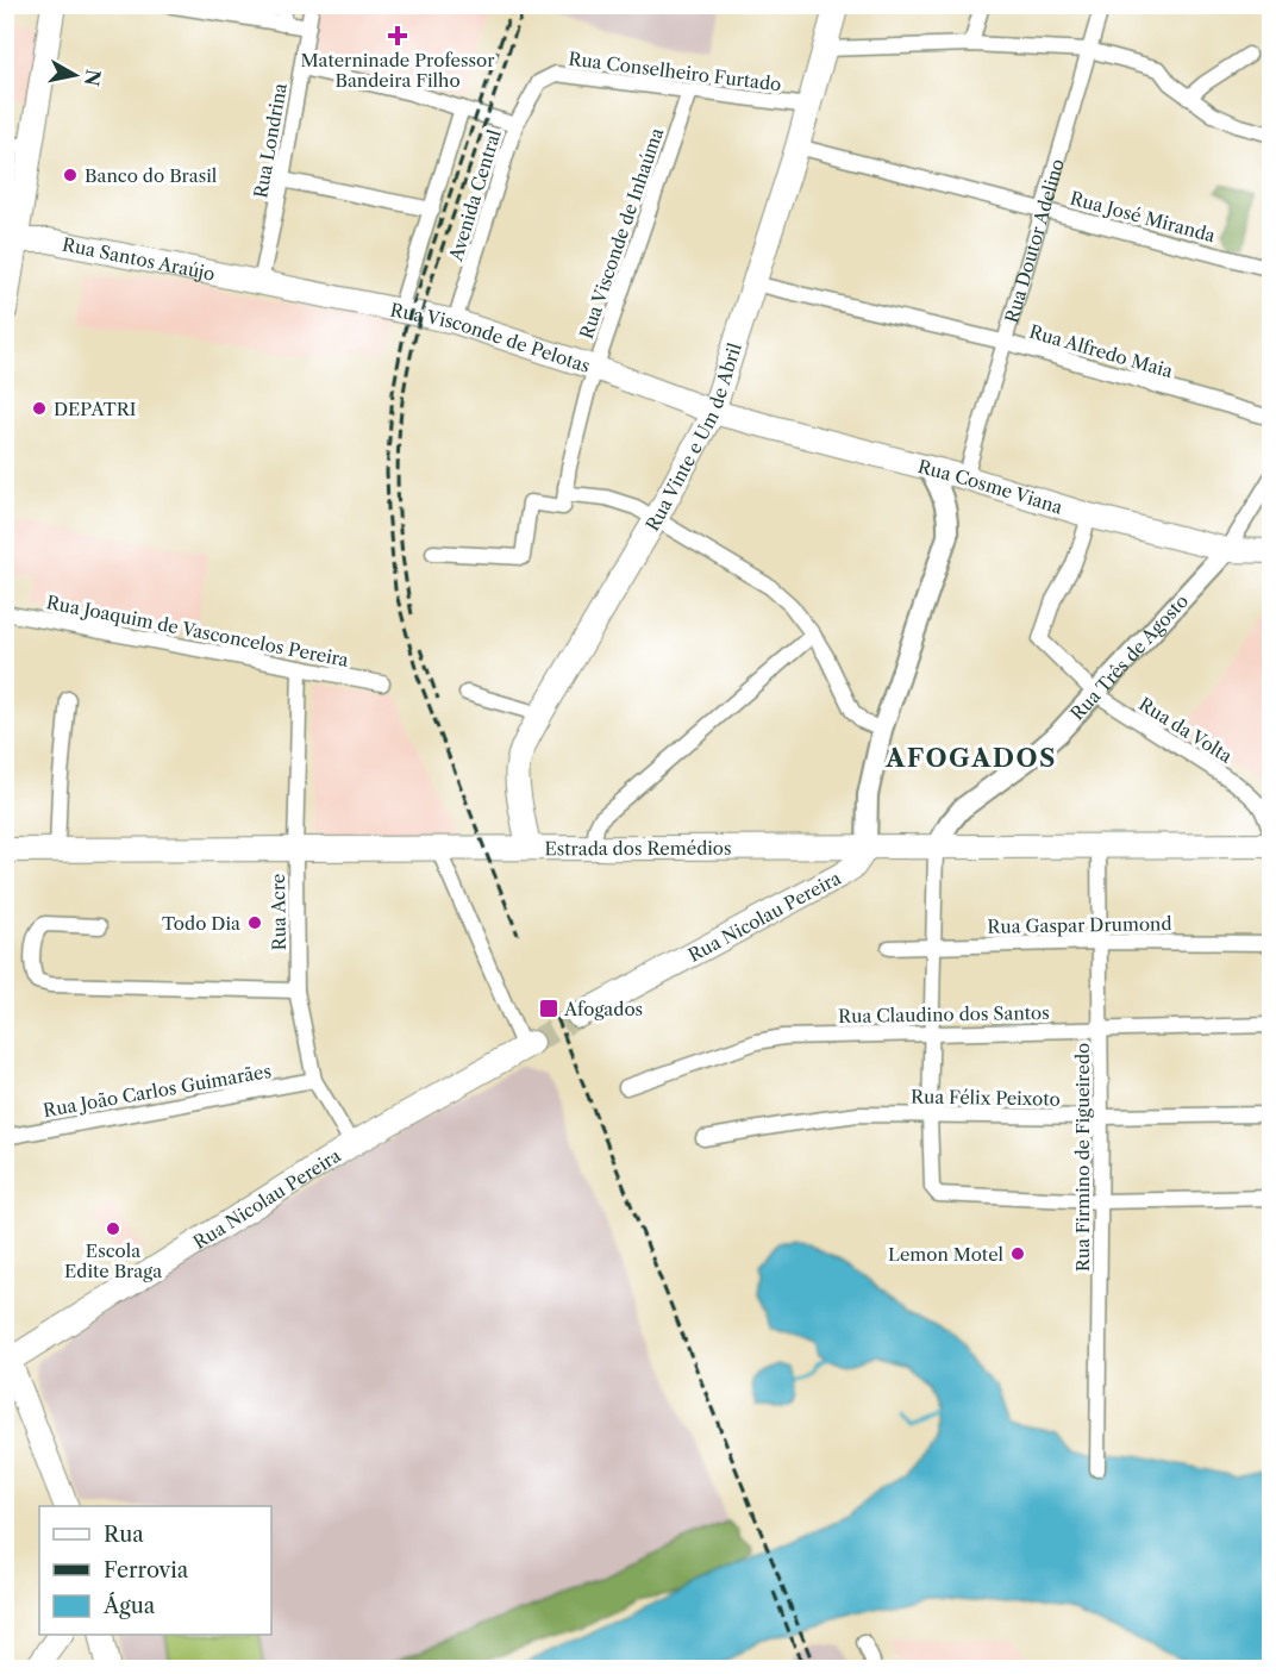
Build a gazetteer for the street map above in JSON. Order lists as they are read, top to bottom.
{
  "streets": {
    "main road": [
      "Rua Santos Araújo",
      "Rua Visconde de Pelotas",
      "Rua Vinte e Um de Abril",
      "Rua Cosme Viana",
      "Rua Três de Agosto",
      "Estrada dos Remédios",
      "Rua Nicolau Pereira"
    ],
    "street": [
      "Rua Conselheiro Furtado",
      "Rua Londrina",
      "Avenida Central",
      "Rua José Miranda",
      "Rua Visconde de Inhaúma",
      "Rua Doutor Adelino",
      "Rua Alfredo Maia",
      "Rua Joaquim de Vasconcelos Pereira",
      "Rua da Volta",
      "Rua Acre",
      "Rua Gaspar Drumond",
      "Rua Claudino dos Santos",
      "Rua João Carlos Guimarães",
      "Rua Félix Peixoto",
      "Rua Firmino de Figueiredo"
    ]
  },
  "crossings": [
    ["Rua Conselheiro Furtado", "Avenida Central"],
    ["Rua Conselheiro Furtado", "Rua Visconde de Inhaúma"],
    ["Rua Conselheiro Furtado", "Rua Vinte e Um de Abril"],
    ["Rua Londrina", "Rua Santos Araújo"],
    ["Rua Londrina", "Rua Visconde de Pelotas"],
    ["Avenida Central", "Rua Visconde de Pelotas"],
    ["Rua José Miranda", "Rua Doutor Adelino"],
    ["Rua José Miranda", "Rua Vinte e Um de Abril"],
    ["Rua Visconde de Inhaúma", "Rua Visconde de Pelotas"],
    ["Rua Doutor Adelino", "Rua Alfredo Maia"],
    ["Rua Doutor Adelino", "Rua Cosme Viana"],
    ["Rua Santos Araújo", "Rua Visconde de Pelotas"],
    ["Rua Visconde de Pelotas", "Rua Vinte e Um de Abril"],
    ["Rua Visconde de Pelotas", "Rua Cosme Viana"],
    ["Rua Alfredo Maia", "Rua Vinte e Um de Abril"],
    ["Rua Vinte e Um de Abril", "Rua Cosme Viana"],
    ["Rua Vinte e Um de Abril", "Estrada dos Remédios"],
    ["Rua Cosme Viana", "Rua Três de Agosto"],
    ["Rua Cosme Viana", "Rua da Volta"],
    ["Rua Joaquim de Vasconcelos Pereira", "Rua Acre"],
    ["Rua Três de Agosto", "Rua da Volta"],
    ["Rua Três de Agosto", "Estrada dos Remédios"],
    ["Estrada dos Remédios", "Rua Acre"],
    ["Estrada dos Remédios", "Rua Nicolau Pereira"],
    ["Estrada dos Remédios", "Rua Firmino de Figueiredo"],
    ["Rua Acre", "Rua Nicolau Pereira"],
    ["Rua Acre", "Rua João Carlos Guimarães"],
    ["Rua Gaspar Drumond", "Rua Firmino de Figueiredo"],
    ["Rua Claudino dos Santos", "Rua Firmino de Figueiredo"],
    ["Rua Félix Peixoto", "Rua Firmino de Figueiredo"]
  ],
  "districts": ["AFOGADOS"],
  "places": {
    "health": ["Materninade Professor Bandeira Filho"],
    "other": [
      "Banco do Brasil",
      "DEPATRI",
      "Todo Dia",
      "Escola Edite Braga",
      "Lemon Motel"
    ],
    "transit": ["Afogados"]
  },
  "legend": ["Rua", "Ferrovia", "Água"],
  "north": "right"
}
